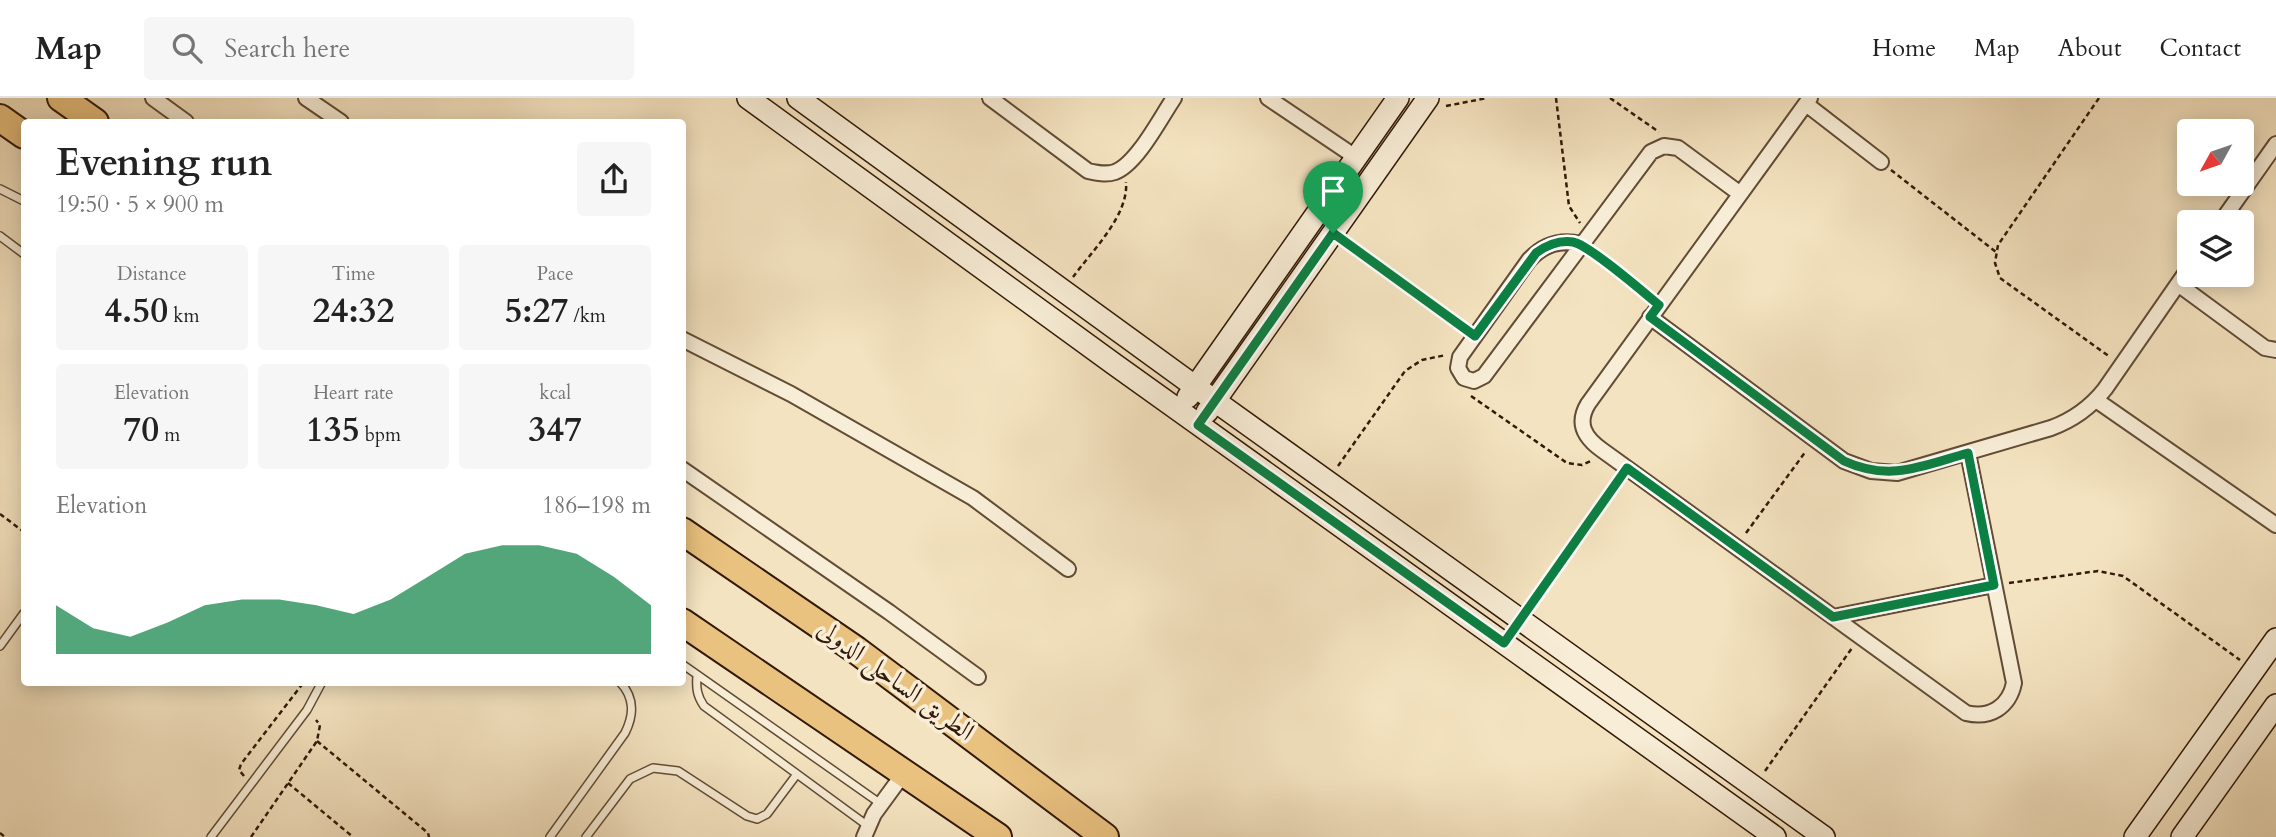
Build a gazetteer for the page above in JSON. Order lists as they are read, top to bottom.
{
  "streets": {
    "highway": ["الطريق الساحلى الدولى"]
  },
  "north": "bottom left",
  "page": {
    "header": "Map",
    "search": "Search here",
    "nav": [
      "Home",
      "Map",
      "About",
      "Contact"
    ],
    "heading": ["Evening run", "19:50 · 5 × 900 m"],
    "stats": [
      ["Distance", "4.50 km"],
      ["Time", "24:32"],
      ["Pace", "5:27 /km"],
      ["Elevation", "70 m"],
      ["Heart rate", "135 bpm"],
      ["kcal", "347"]
    ],
    "chart": ["Elevation", "186–198 m"]
  }
}
